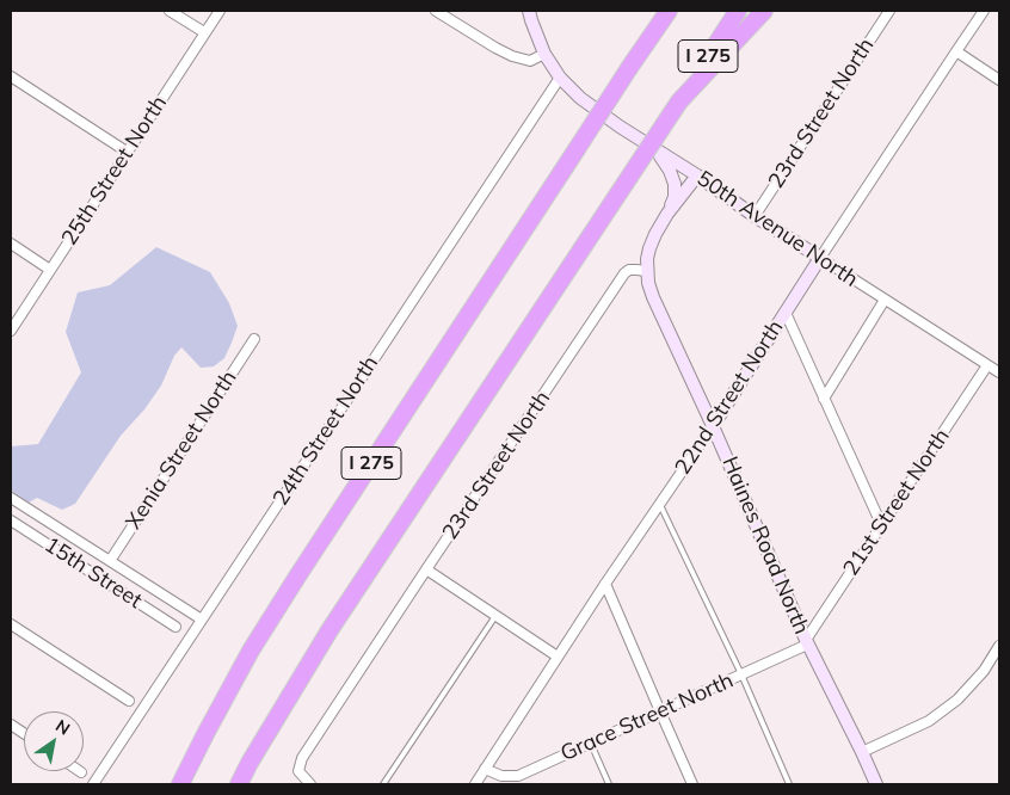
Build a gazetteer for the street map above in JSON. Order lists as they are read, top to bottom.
{
  "streets": {
    "highway": ["I 275"],
    "street": [
      "23rd Street North",
      "25th Street North",
      "50th Avenue North",
      "22nd Street North",
      "24th Street North",
      "Xenia Street North",
      "21st Street North",
      "Haines Road North",
      "15th Street",
      "Grace Street North"
    ]
  },
  "crossings": [
    ["23rd Street North", "50th Avenue North"],
    ["23rd Street North", "Haines Road North"],
    ["50th Avenue North", "22nd Street North"],
    ["50th Avenue North", "24th Street North"],
    ["50th Avenue North", "21st Street North"],
    ["22nd Street North", "Haines Road North"],
    ["22nd Street North", "Grace Street North"],
    ["21st Street North", "Haines Road North"],
    ["21st Street North", "Grace Street North"],
    ["Haines Road North", "Grace Street North"]
  ],
  "north": "top right"
}
